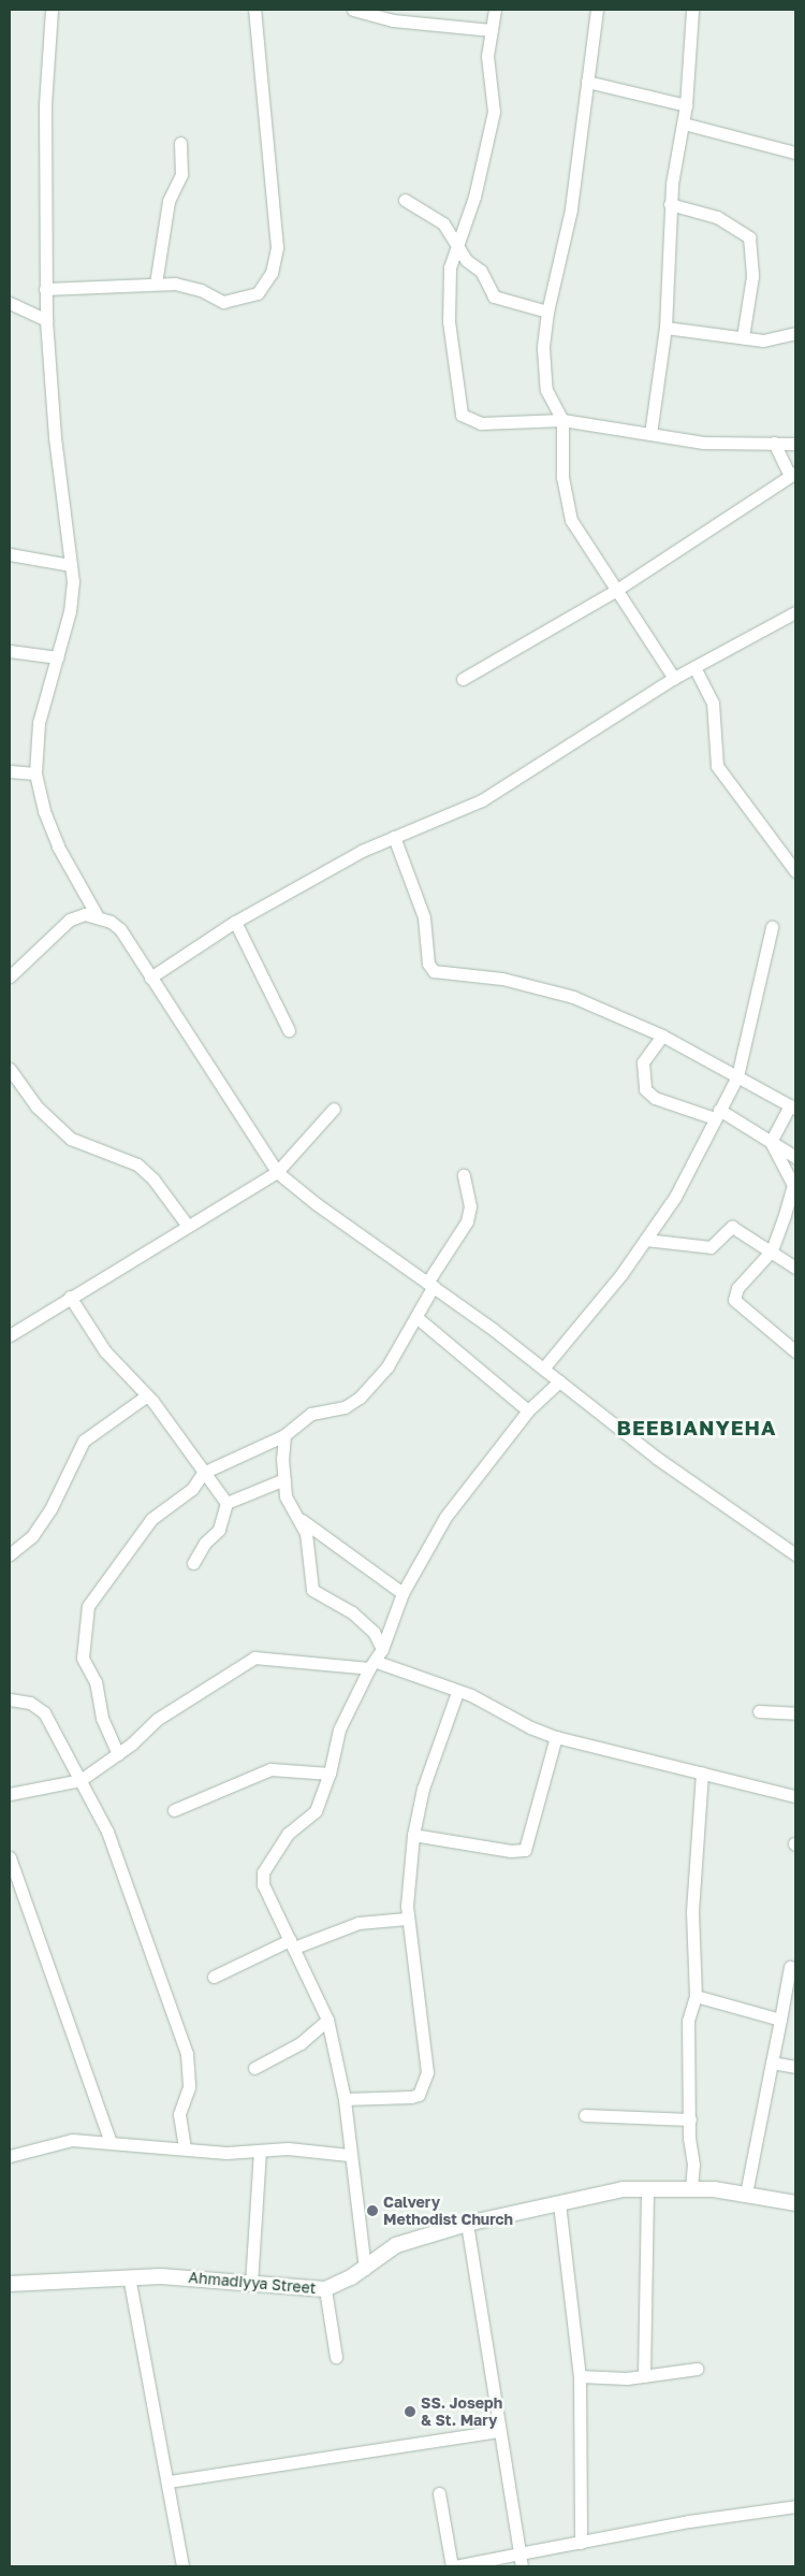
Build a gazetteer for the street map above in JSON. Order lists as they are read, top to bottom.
{
  "streets": {
    "street": ["Ahmadiyya Street"]
  },
  "districts": ["BEEBIANYEHA"],
  "places": ["Calvery Methodist Church", "SS. Joseph & St. Mary"]
}
